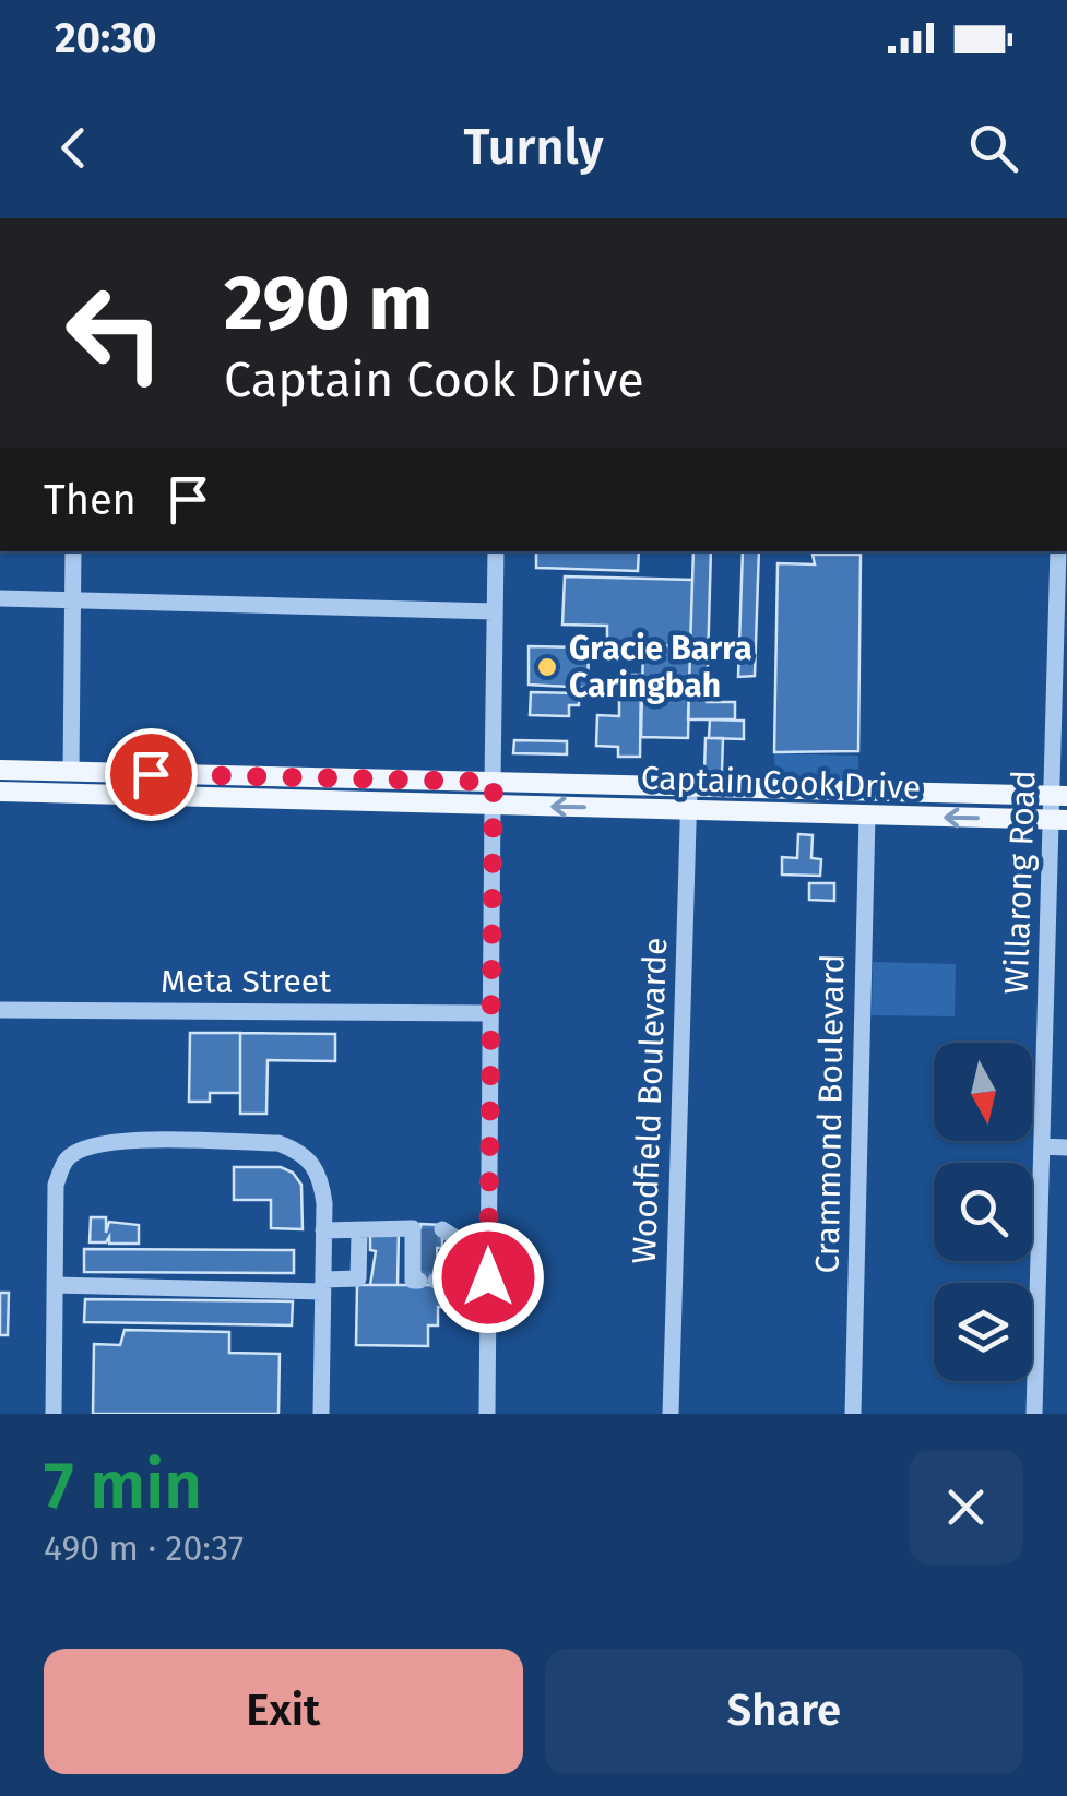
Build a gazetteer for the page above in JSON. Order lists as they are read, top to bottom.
{
  "streets": {
    "main road": ["Captain Cook Drive"],
    "street": [
      "Willarong Road",
      "Meta Street",
      "Woodfield Boulevarde",
      "Crammond Boulevard"
    ]
  },
  "crossings": [
    ["Captain Cook Drive", "Willarong Road"],
    ["Captain Cook Drive", "Woodfield Boulevarde"],
    ["Captain Cook Drive", "Crammond Boulevard"]
  ],
  "places": ["Gracie Barra Caringbah"],
  "north": "bottom",
  "page": {
    "status": "20:30",
    "header": "Turnly",
    "turn": ["290 m", "Captain Cook Drive"],
    "then": "Then",
    "heading": ["7 min", "490 m · 20:37"],
    "buttons": ["Exit", "Share"]
  }
}
